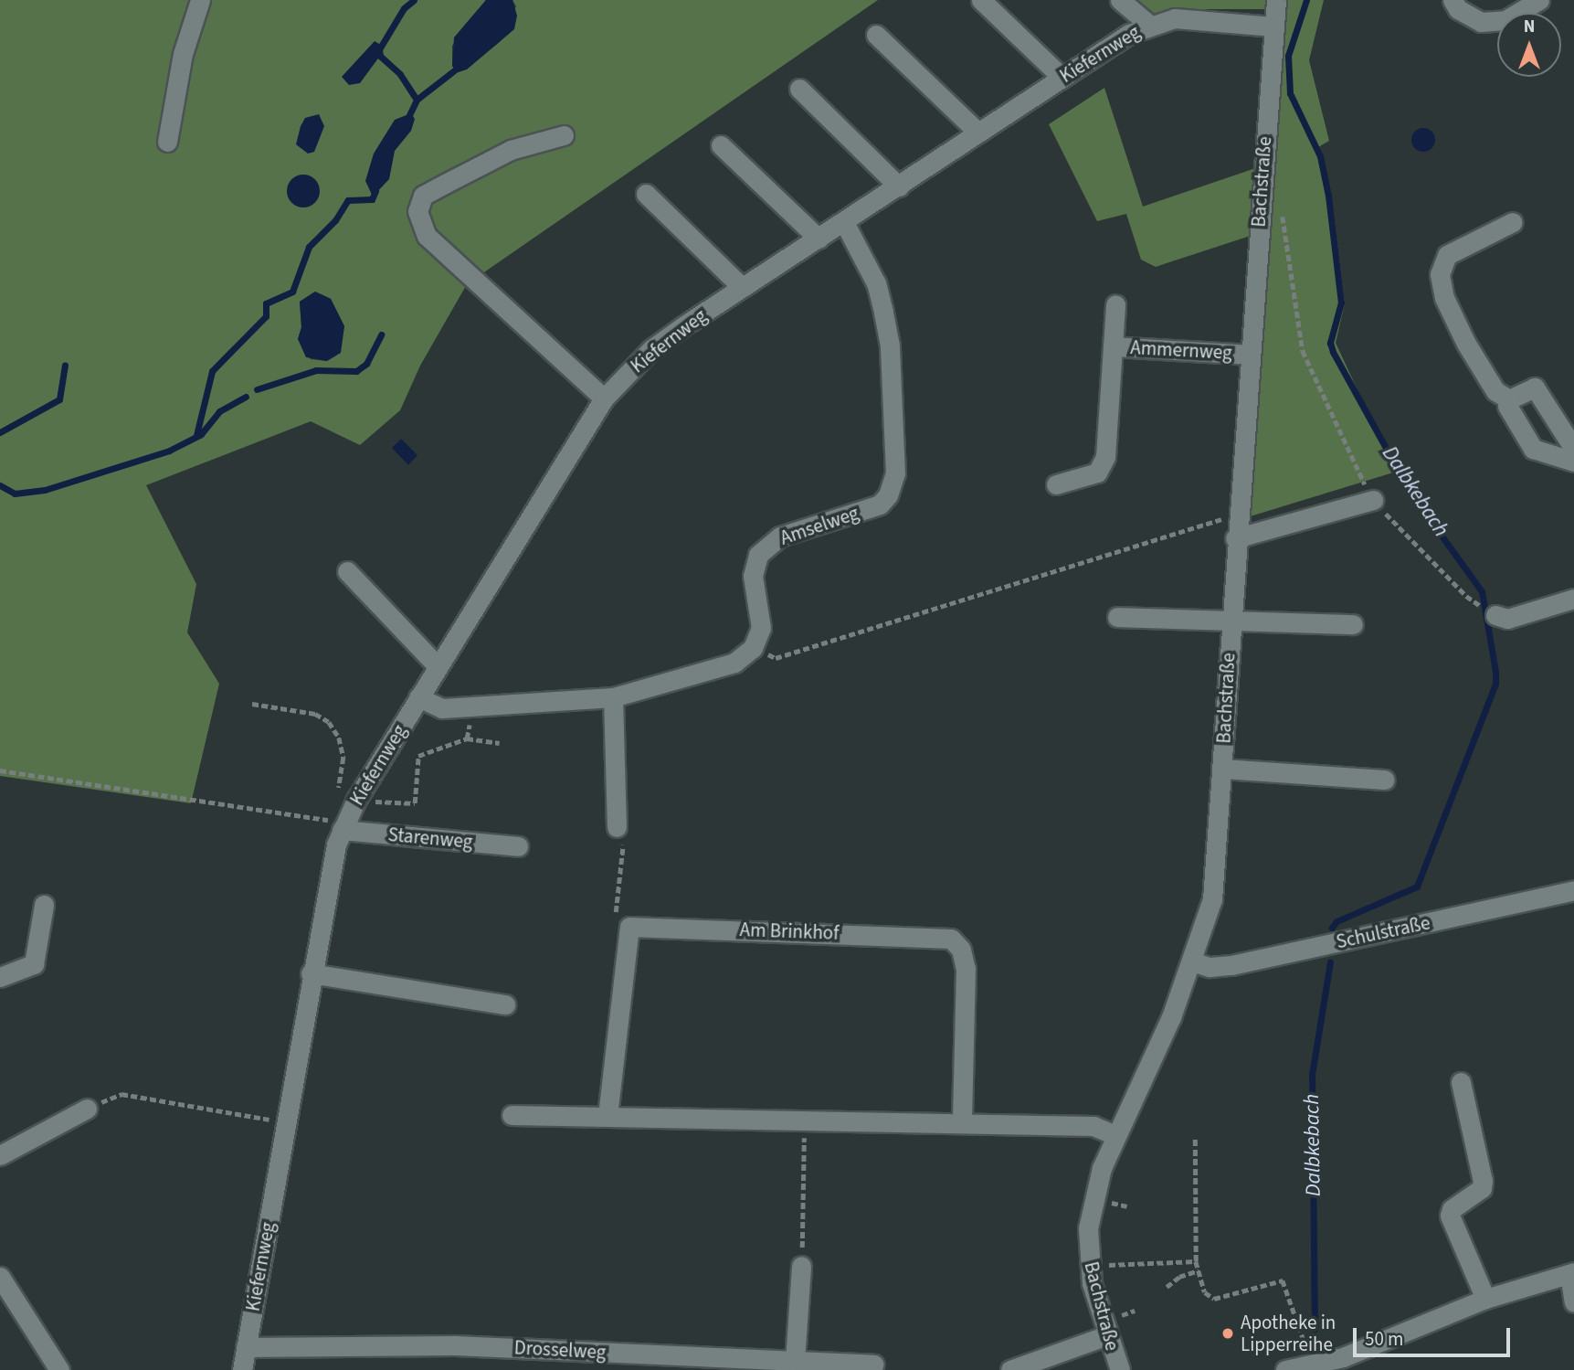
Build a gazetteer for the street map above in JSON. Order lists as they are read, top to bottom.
{
  "streets": {
    "street": [
      "Kiefernweg",
      "Bachstraße",
      "Ammernweg",
      "Amselweg",
      "Starenweg",
      "Am Brinkhof",
      "Schulstraße",
      "Drosselweg"
    ]
  },
  "crossings": [
    ["Kiefernweg", "Bachstraße"],
    ["Kiefernweg", "Amselweg"],
    ["Kiefernweg", "Starenweg"],
    ["Kiefernweg", "Drosselweg"],
    ["Bachstraße", "Ammernweg"],
    ["Bachstraße", "Schulstraße"]
  ],
  "water": ["Dalbkebach"],
  "places": ["Apotheke in Lipperreihe"],
  "scale_bar": "50 m",
  "north": "top"
}
